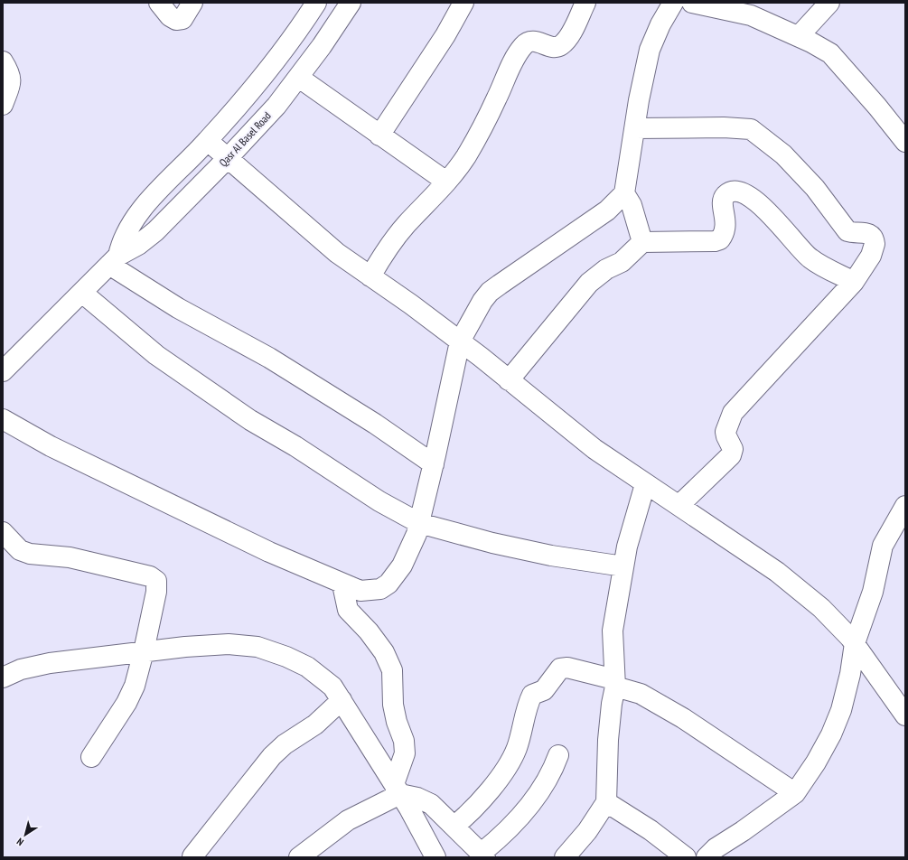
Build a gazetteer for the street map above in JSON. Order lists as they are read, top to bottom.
{
  "streets": {
    "street": ["Qasr Al Basel Road"]
  },
  "north": "bottom left"
}
